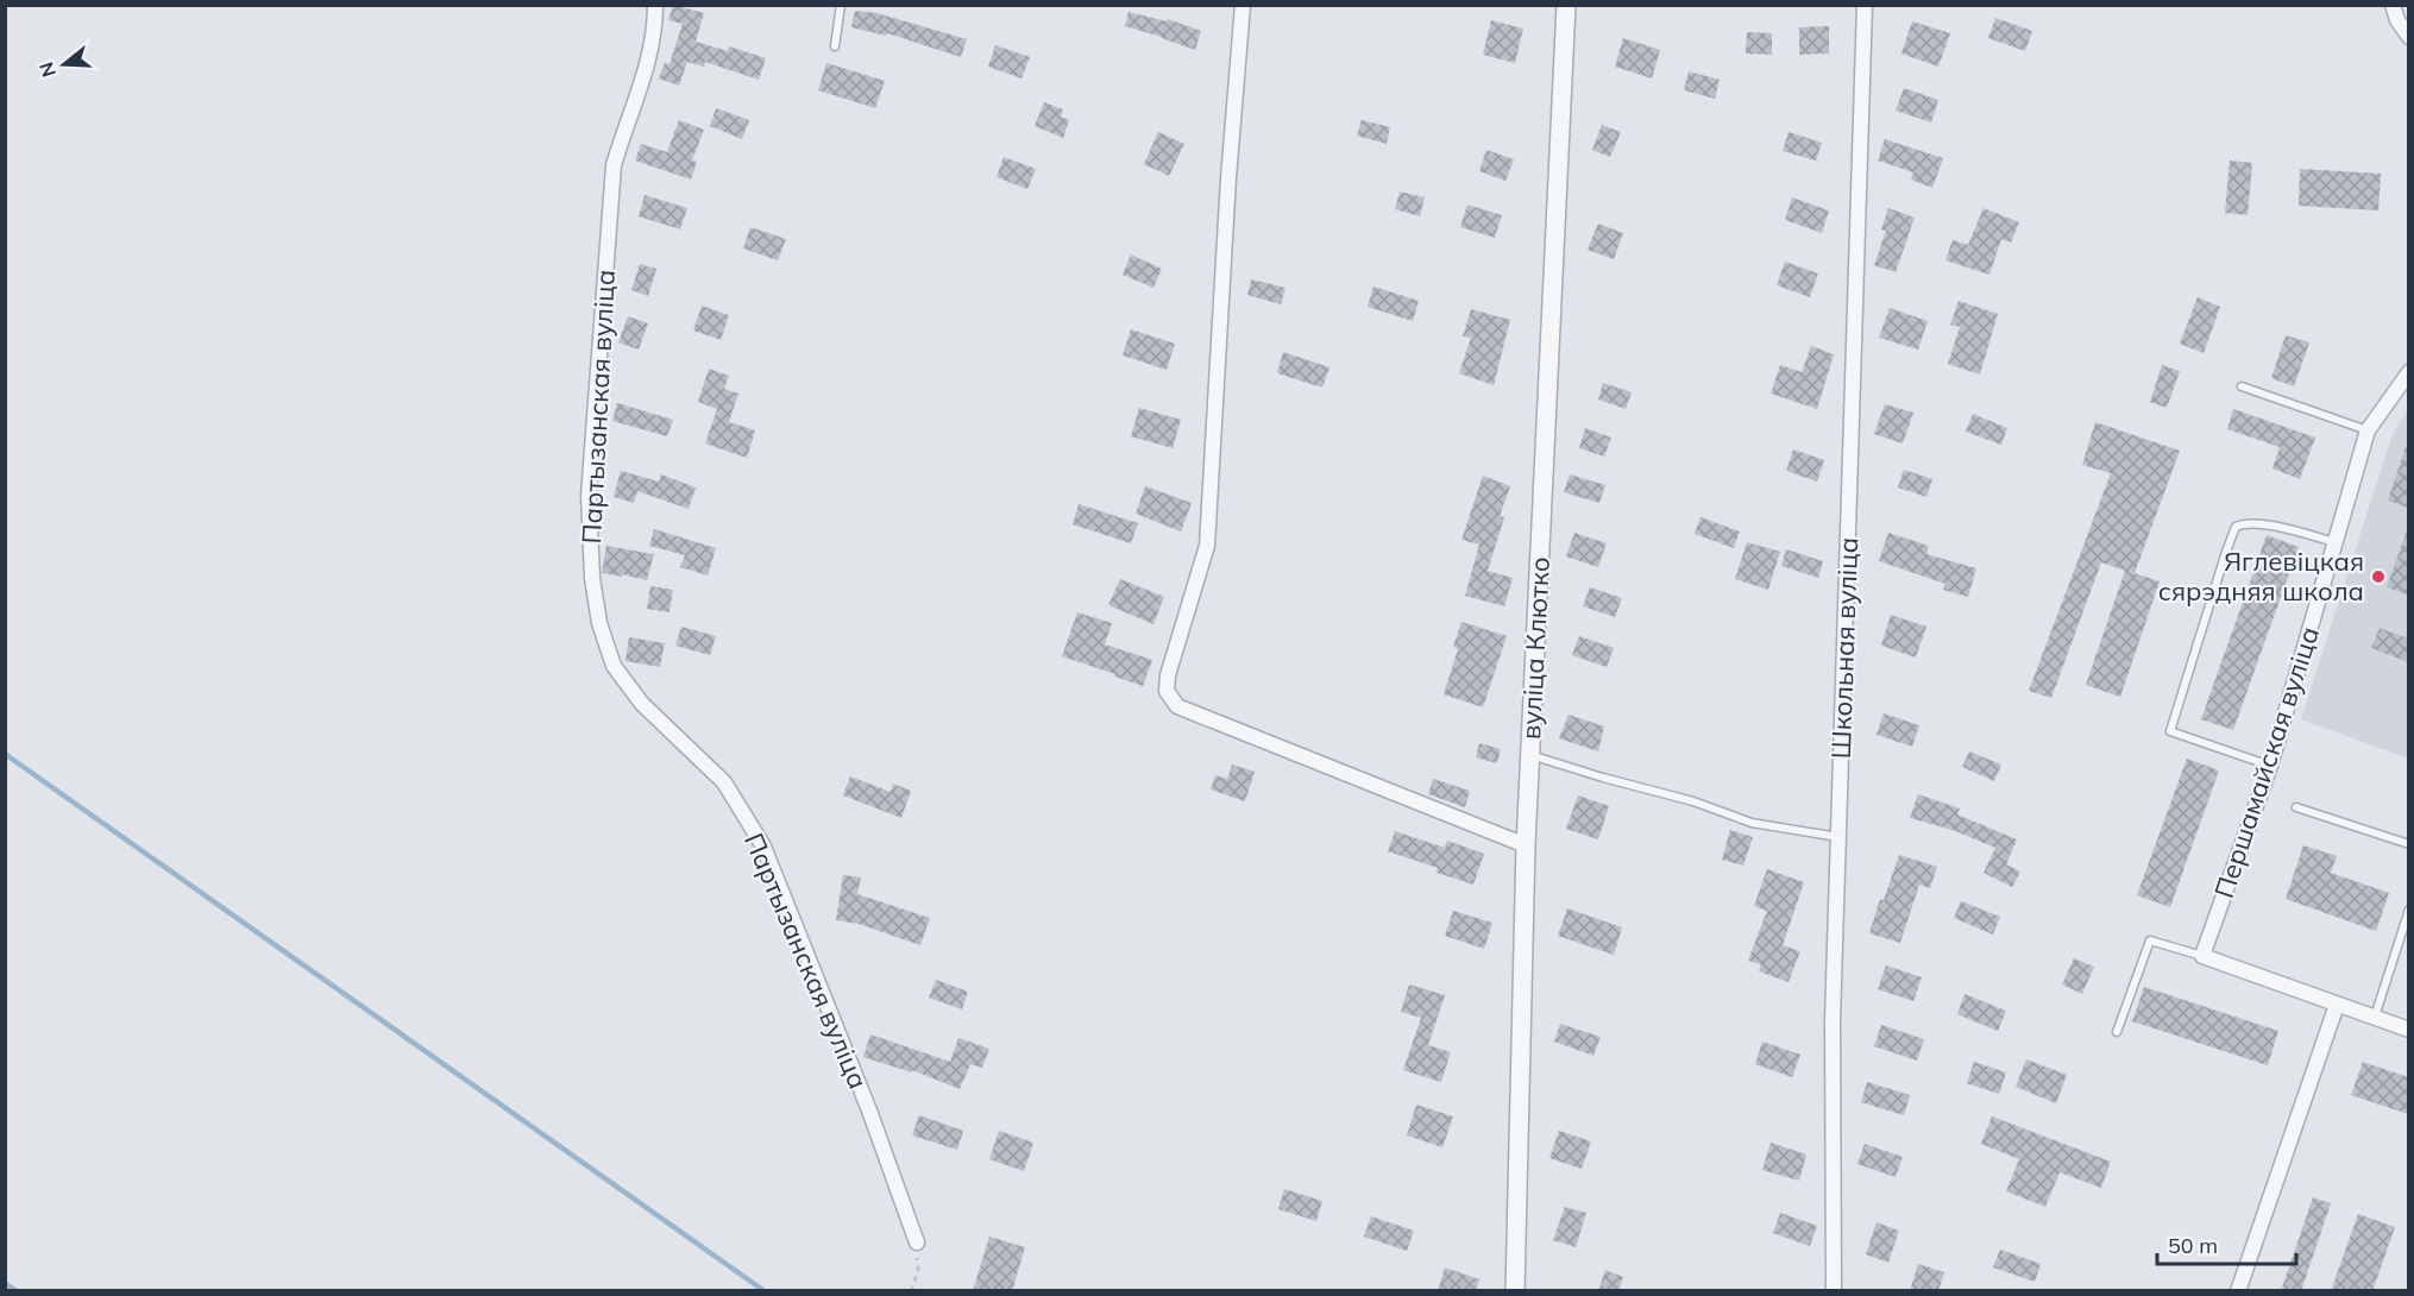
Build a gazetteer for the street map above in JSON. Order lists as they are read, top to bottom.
{
  "streets": {
    "street": [
      "Партызанская вуліца",
      "вуліца Клютко",
      "Школьная вуліца",
      "Першамайская вуліца"
    ]
  },
  "places": ["Яглевіцкая сярэдняя школа"],
  "scale_bar": "50 m",
  "north": "left"
}
